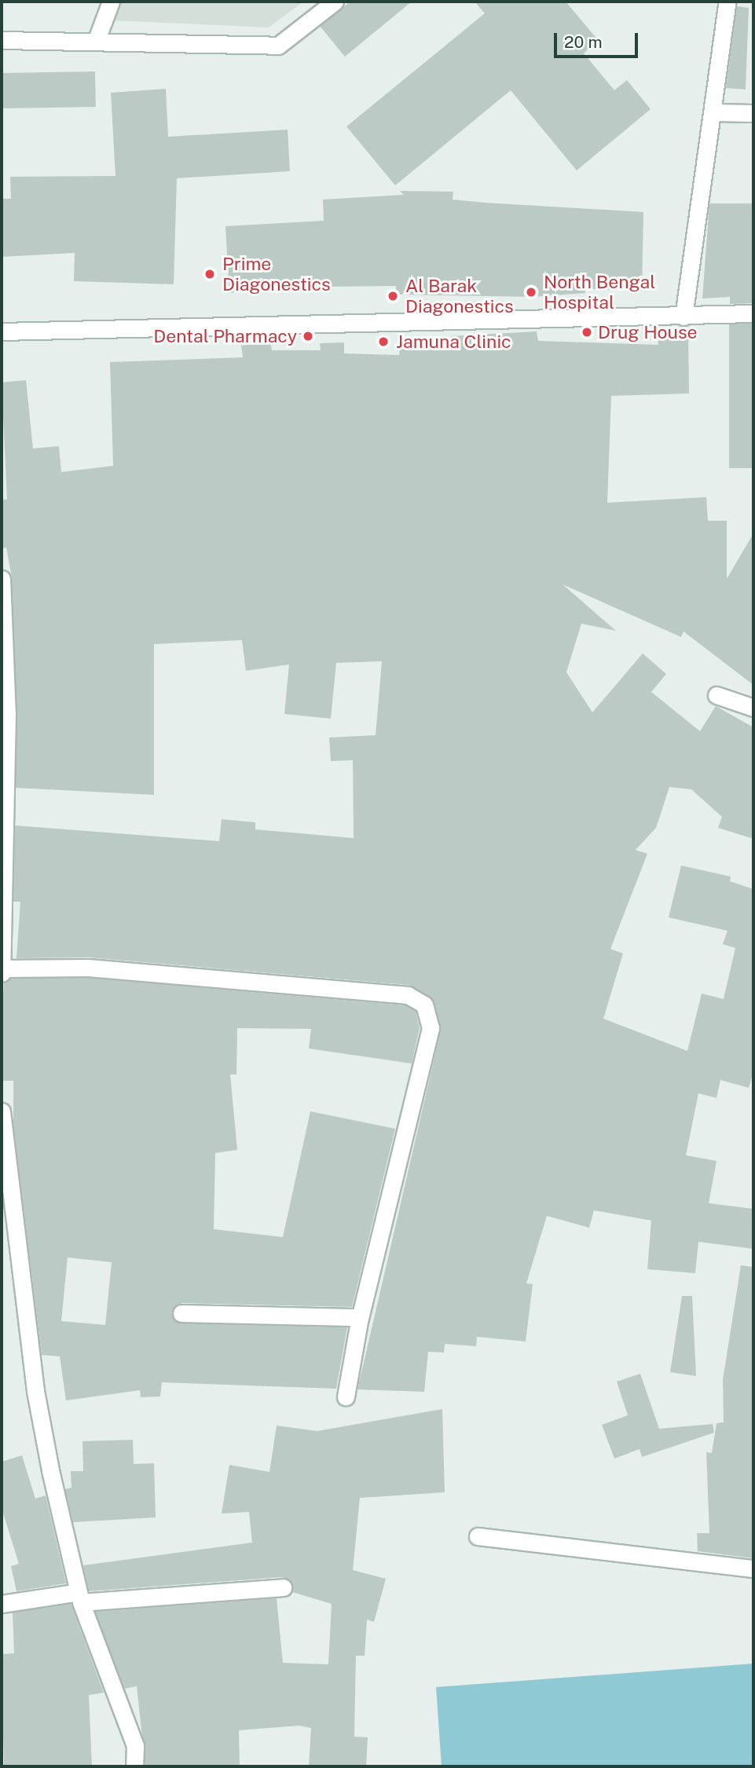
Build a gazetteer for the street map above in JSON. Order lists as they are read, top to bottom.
{
  "places": [
    "Prime Diagonestics",
    "North Bengal Hospital",
    "Al Barak Diagonestics",
    "Drug House",
    "Dental Pharmacy",
    "Jamuna Clinic"
  ],
  "scale_bar": "20 m"
}
